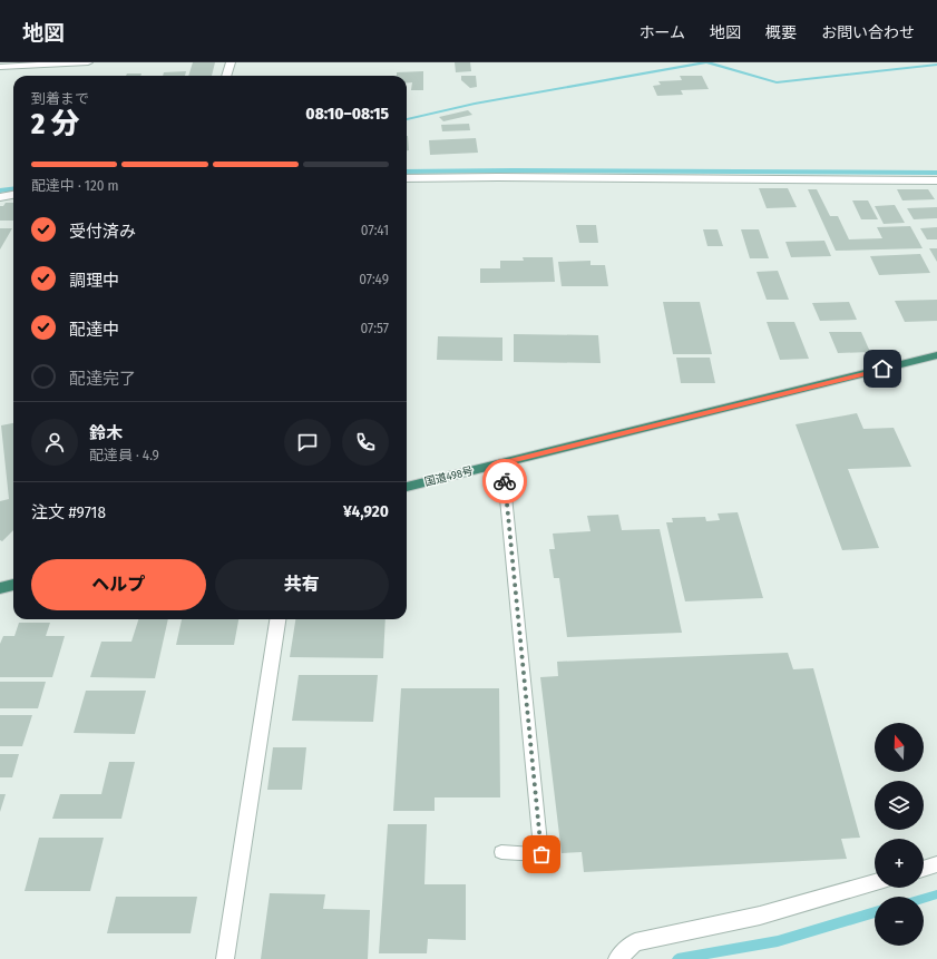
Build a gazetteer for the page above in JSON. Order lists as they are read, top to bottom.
{
  "streets": {
    "highway": ["国道498号"]
  },
  "north": "top",
  "page": {
    "header": "地図",
    "nav": [
      "ホーム",
      "地図",
      "概要",
      "お問い合わせ"
    ],
    "heading": ["2 分", "到着まで", "08:10–08:15"],
    "panel": [
      "鈴木",
      "配達員 · 4.9",
      "注文 #9718",
      "¥4,920"
    ],
    "bar": "配達中 · 120 m",
    "list": [
      ["受付済み", "07:41"],
      ["調理中", "07:49"],
      ["配達中", "07:57"],
      "配達完了"
    ],
    "buttons": ["ヘルプ", "共有"],
    "map_buttons": ["+", "−"]
  }
}
